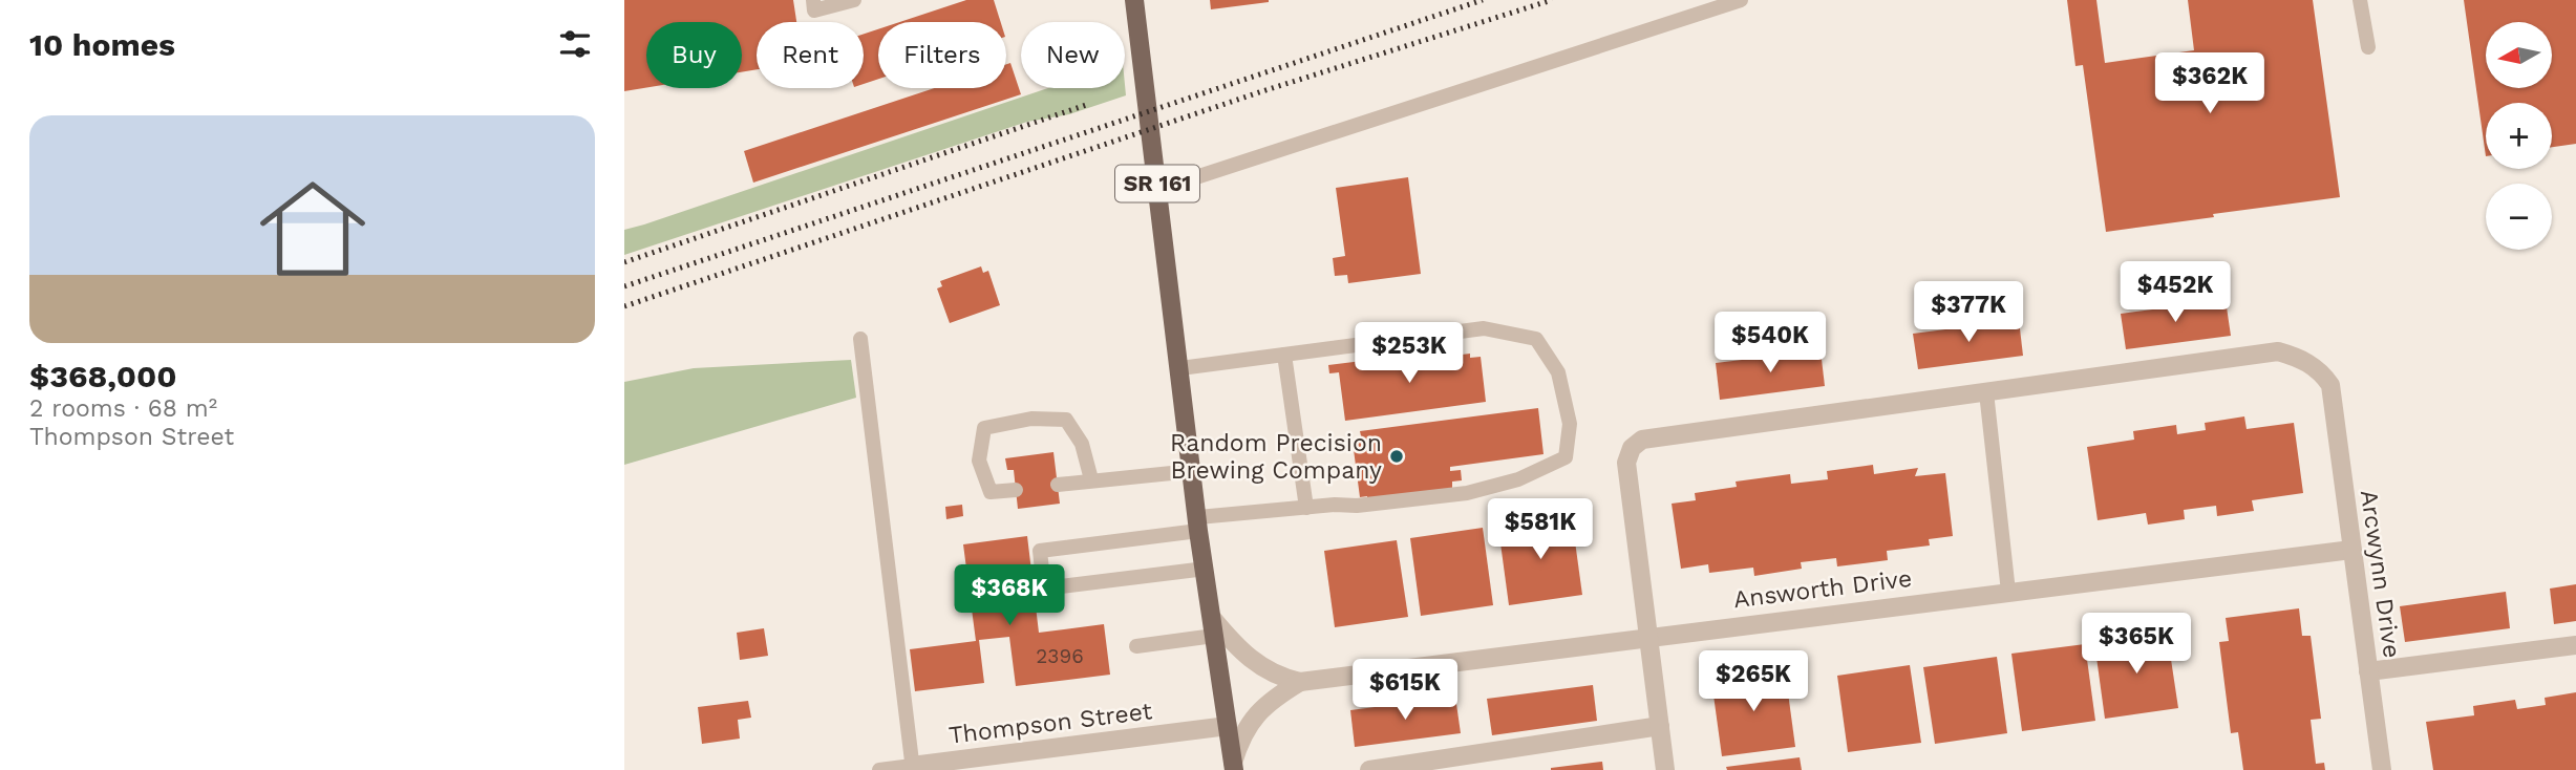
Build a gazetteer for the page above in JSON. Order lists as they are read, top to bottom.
{
  "streets": {
    "main road": ["SR 161"],
    "street": ["Arcwynn Drive", "Answorth Drive", "Thompson Street"]
  },
  "crossings": [
    ["SR 161", "Answorth Drive"],
    ["SR 161", "Thompson Street"],
    ["Arcwynn Drive", "Answorth Drive"]
  ],
  "places": ["Random Precision Brewing Company"],
  "house_numbers": ["2396"],
  "north": "left",
  "page": {
    "heading": "10 homes",
    "map_buttons": ["+", "−"],
    "chip": [
      "Buy",
      "Rent",
      "Filters",
      "New"
    ],
    "price": [
      "$362K",
      "$452K",
      "$377K",
      "$540K",
      "$253K",
      "$581K",
      "$368K",
      "$365K",
      "$265K",
      "$615K"
    ],
    "list": [
      {
        "name": "$368,000",
        "note": "2 rooms · 68 m² · Thompson Street"
      }
    ]
  }
}
